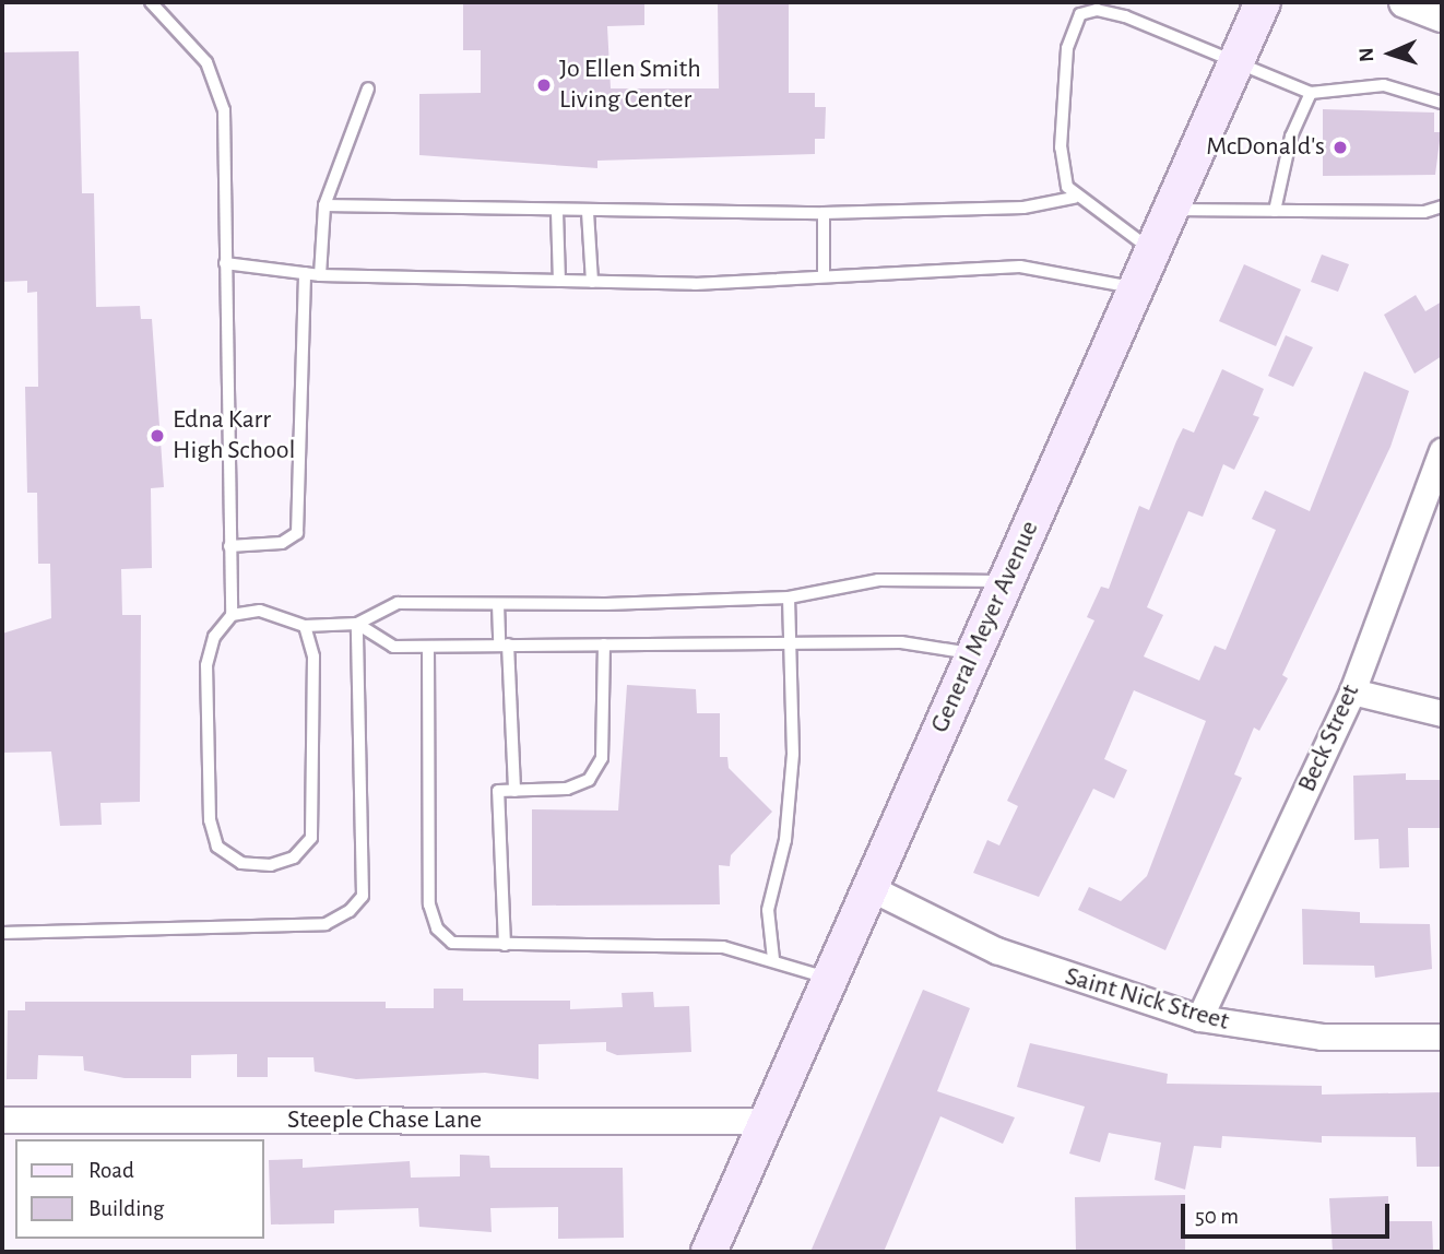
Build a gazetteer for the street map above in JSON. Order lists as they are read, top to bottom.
{
  "streets": {
    "main road": ["General Meyer Avenue"],
    "street": ["Beck Street", "Saint Nick Street", "Steeple Chase Lane"]
  },
  "crossings": [
    ["General Meyer Avenue", "Saint Nick Street"],
    ["General Meyer Avenue", "Steeple Chase Lane"],
    ["Beck Street", "Saint Nick Street"]
  ],
  "places": ["Jo Ellen Smith Living Center", "McDonald's", "Edna Karr High School"],
  "legend": ["Road", "Building"],
  "scale_bar": "50 m",
  "north": "left"
}
